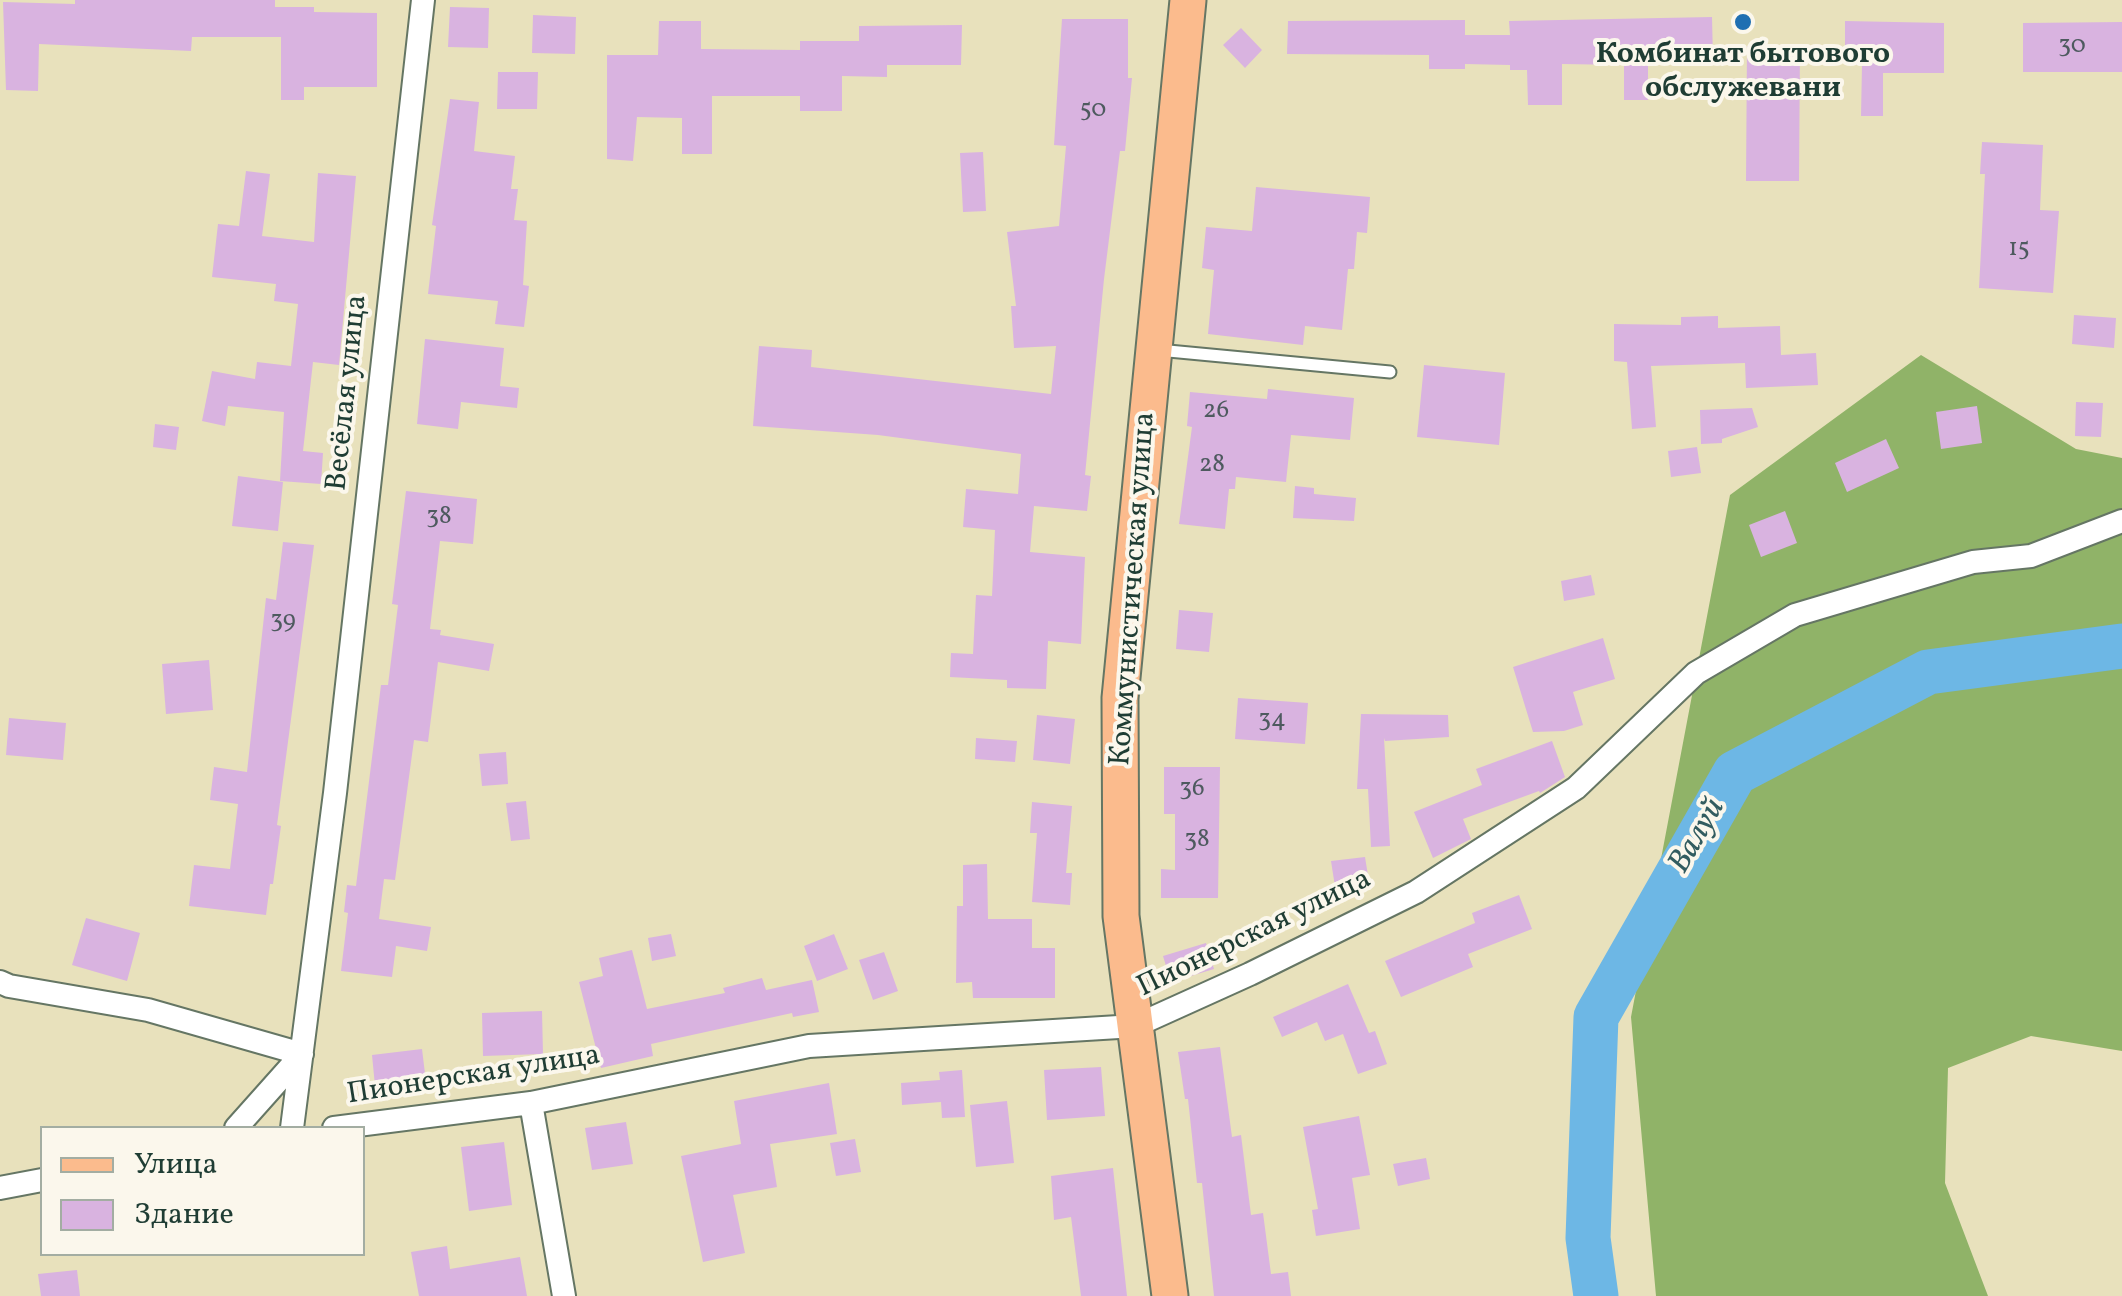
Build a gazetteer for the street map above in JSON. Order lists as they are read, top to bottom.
{
  "streets": {
    "main road": ["Коммунистическая улица"],
    "street": ["Весёлая улица", "Пионерская улица"]
  },
  "crossings": [
    ["Коммунистическая улица", "Пионерская улица"]
  ],
  "water": ["Валуй"],
  "places": ["Комбинат бытового обслужевани"],
  "house_numbers": [
    "30",
    "50",
    "15",
    "26",
    "28",
    "38",
    "39",
    "34",
    "36",
    "38"
  ],
  "legend": ["Улица", "Здание"]
}
